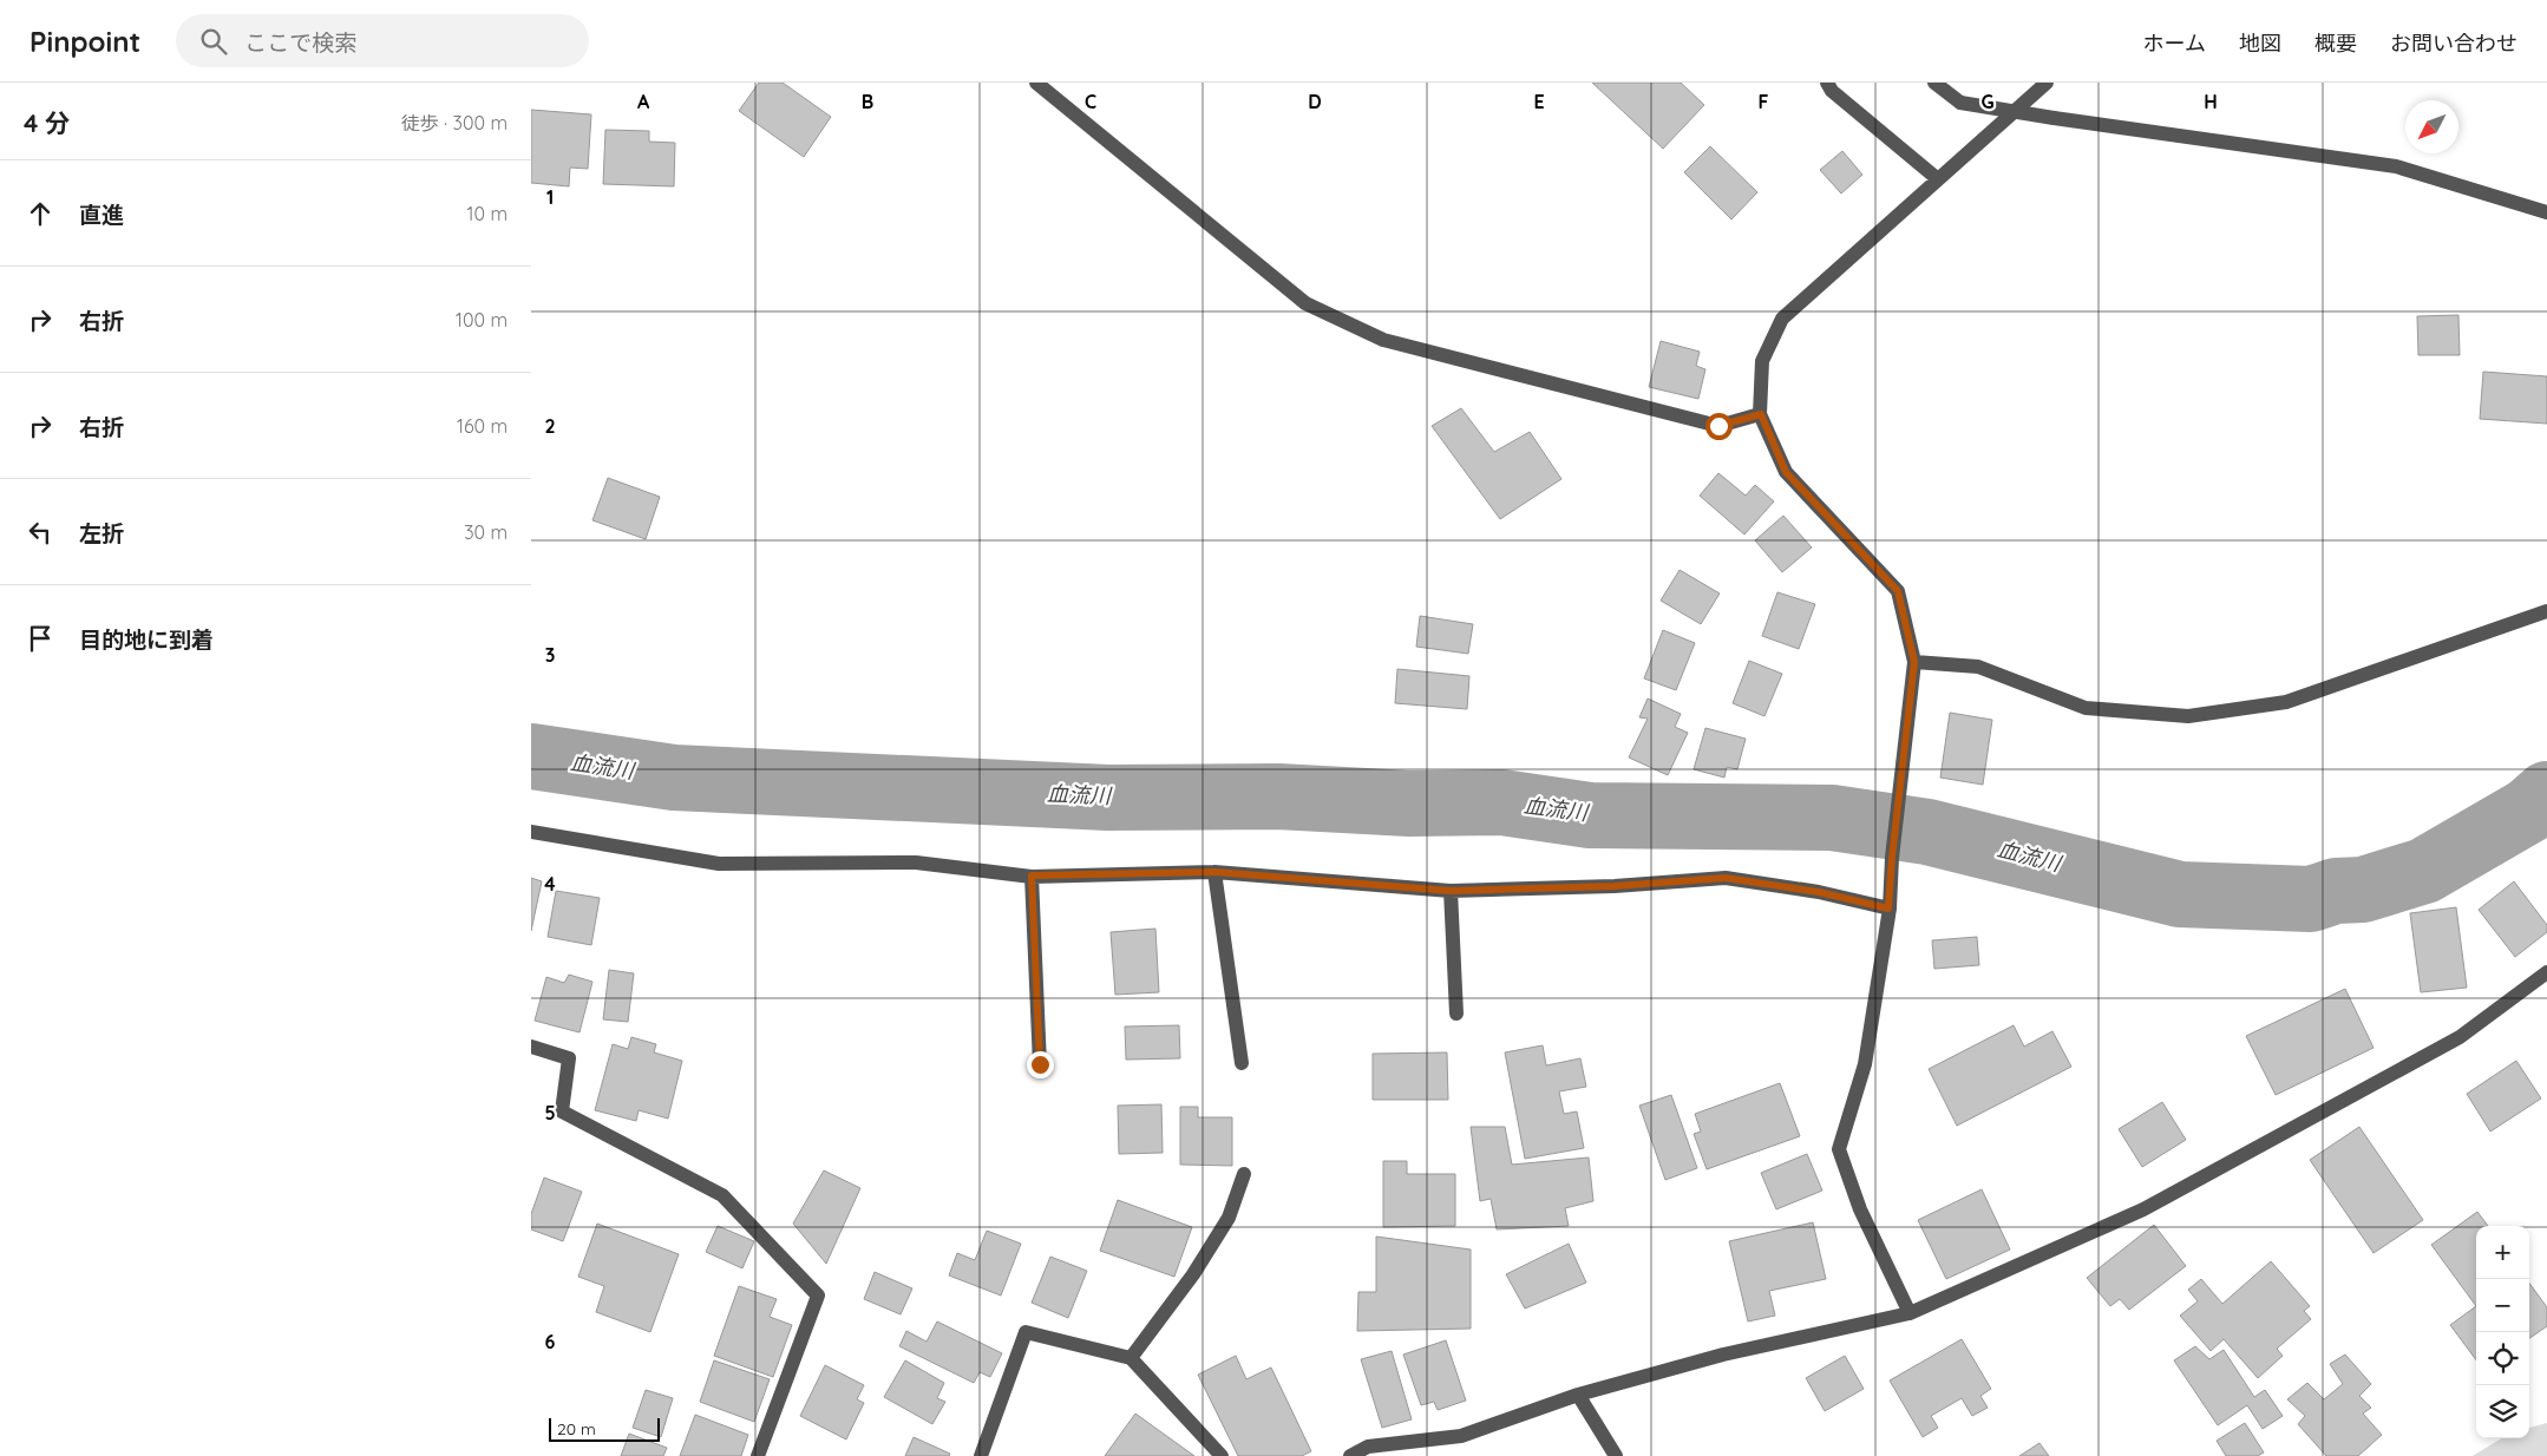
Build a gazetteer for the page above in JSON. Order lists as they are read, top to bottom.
{
  "water": ["血流川"],
  "scale_bar": "20 m",
  "north": "bottom left",
  "page": {
    "header": "Pinpoint",
    "search": "ここで検索",
    "nav": [
      "ホーム",
      "地図",
      "概要",
      "お問い合わせ"
    ],
    "heading": ["4 分", "徒歩 · 300 m"],
    "list": [
      ["直進", "10 m"],
      ["右折", "100 m"],
      ["右折", "160 m"],
      ["左折", "30 m"],
      "目的地に到着"
    ],
    "map_buttons": ["+", "−"],
    "scale": "20 m"
  },
  "grid": {
    "columns": [
      "A",
      "B",
      "C",
      "D",
      "E",
      "F",
      "G",
      "H"
    ],
    "rows": [
      "1",
      "2",
      "3",
      "4",
      "5",
      "6"
    ]
  }
}
